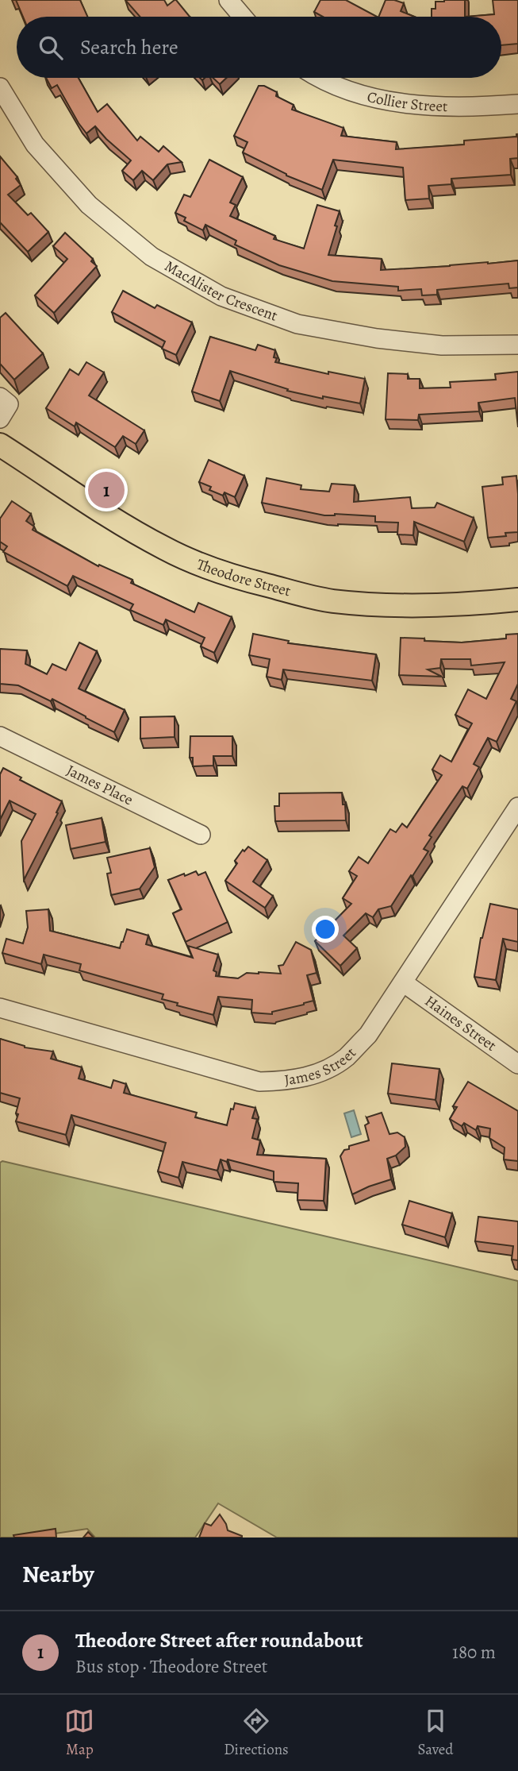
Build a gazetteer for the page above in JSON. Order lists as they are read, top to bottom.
{
  "streets": {
    "main road": ["Theodore Street"],
    "street": [
      "Collier Street",
      "MacAlister Crescent",
      "James Place",
      "Haines Street",
      "James Street"
    ]
  },
  "crossings": [
    ["Haines Street", "James Street"]
  ],
  "page": {
    "search": "Search here",
    "pins": "1",
    "heading": "Nearby",
    "list": [
      {
        "mark": "1",
        "name": "Theodore Street after roundabout",
        "note": "Bus stop · Theodore Street",
        "value": "180 m"
      }
    ],
    "nav": ["Map", "Directions", "Saved"]
  }
}
